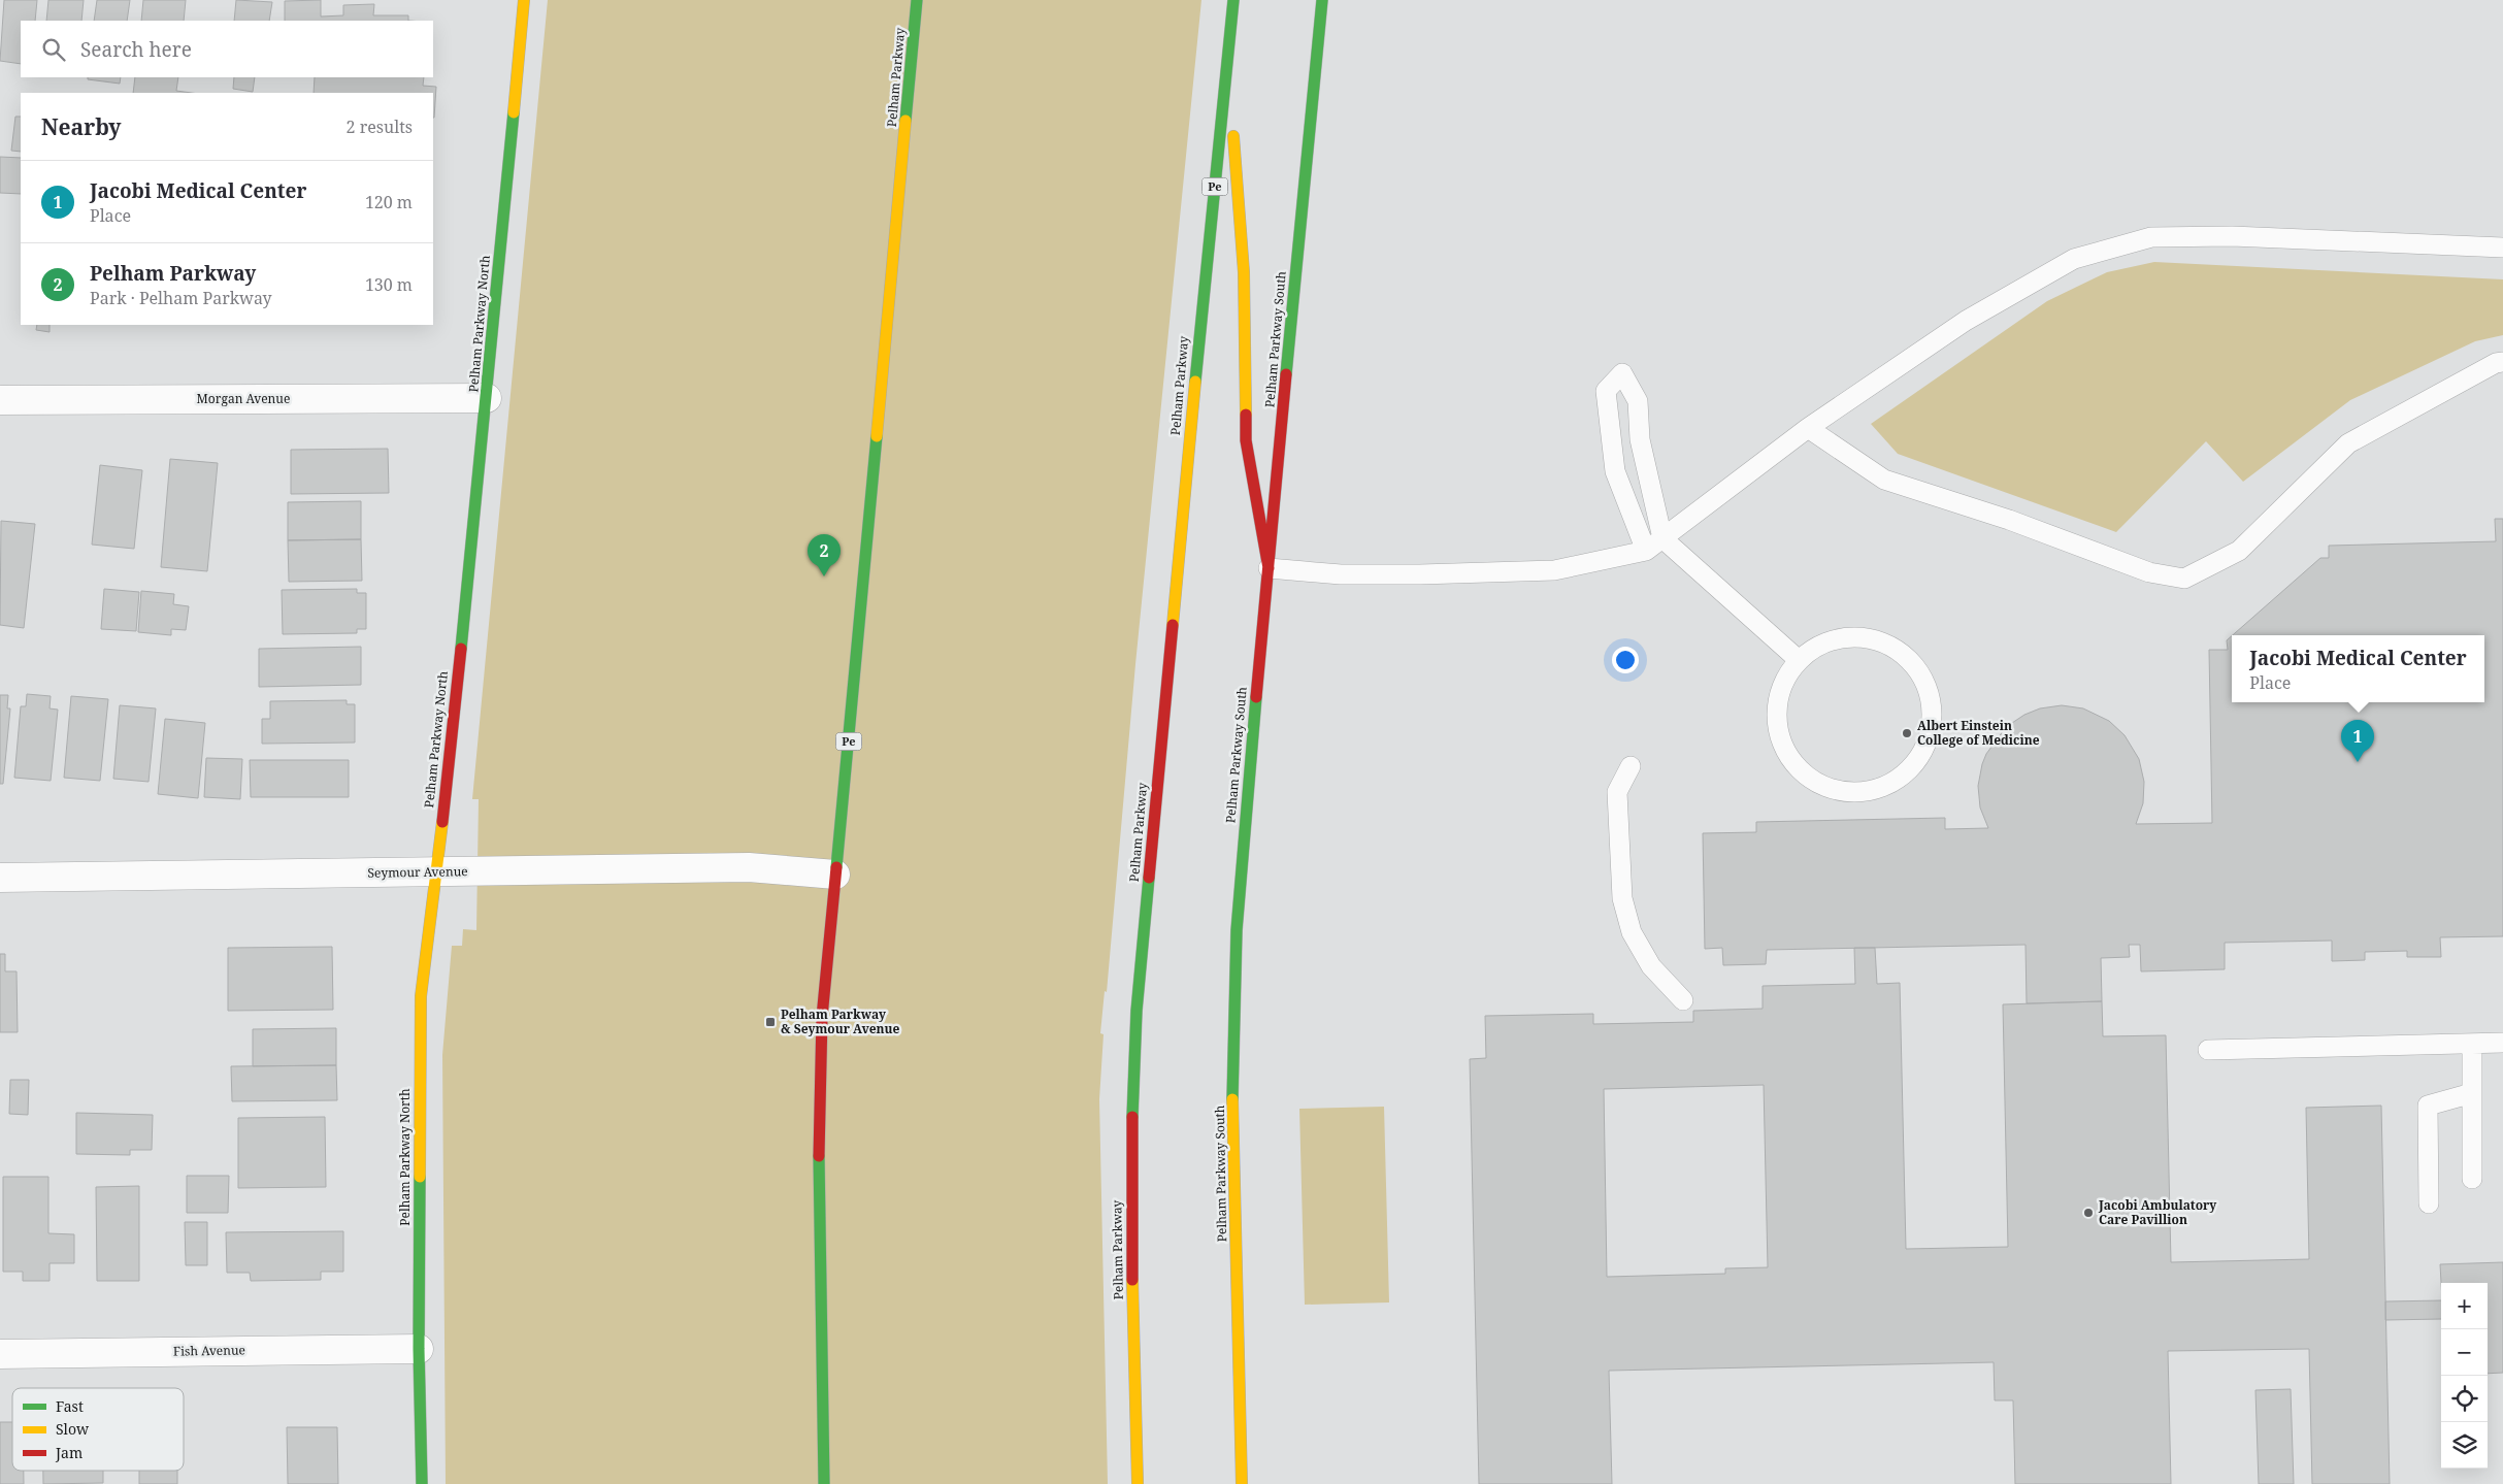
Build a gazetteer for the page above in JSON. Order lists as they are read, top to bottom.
{
  "streets": {
    "main road": [
      "Pelham Parkway",
      "Pe",
      "Pelham Parkway North",
      "Pelham Parkway South"
    ],
    "street": ["Morgan Avenue", "Seymour Avenue", "Fish Avenue"]
  },
  "crossings": [
    ["Pelham Parkway", "Seymour Avenue"],
    ["Pelham Parkway North", "Morgan Avenue"],
    ["Pelham Parkway North", "Seymour Avenue"],
    ["Pelham Parkway North", "Fish Avenue"]
  ],
  "places": {
    "other": ["Albert Einstein College of Medicine", "Jacobi Ambulatory Care Pavillion"],
    "transit": ["Pelham Parkway & Seymour Avenue"]
  },
  "legend": ["Fast", "Slow", "Jam"],
  "page": {
    "search": "Search here",
    "heading": ["Nearby", "2 results"],
    "list": [
      {
        "mark": "1",
        "name": "Jacobi Medical Center",
        "note": "Place",
        "value": "120 m"
      },
      {
        "mark": "2",
        "name": "Pelham Parkway",
        "note": "Park · Pelham Parkway",
        "value": "130 m"
      }
    ],
    "pins": ["2", "1"],
    "popup": ["Jacobi Medical Center", "Place"],
    "map_buttons": ["+", "−"]
  }
}
